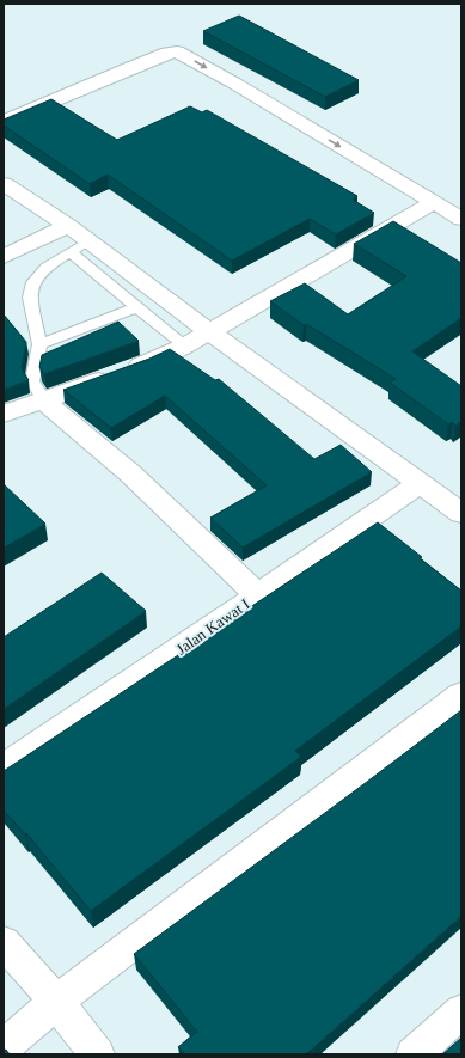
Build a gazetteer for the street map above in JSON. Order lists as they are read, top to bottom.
{
  "streets": {
    "street": ["Jalan Kawat I"]
  }
}
